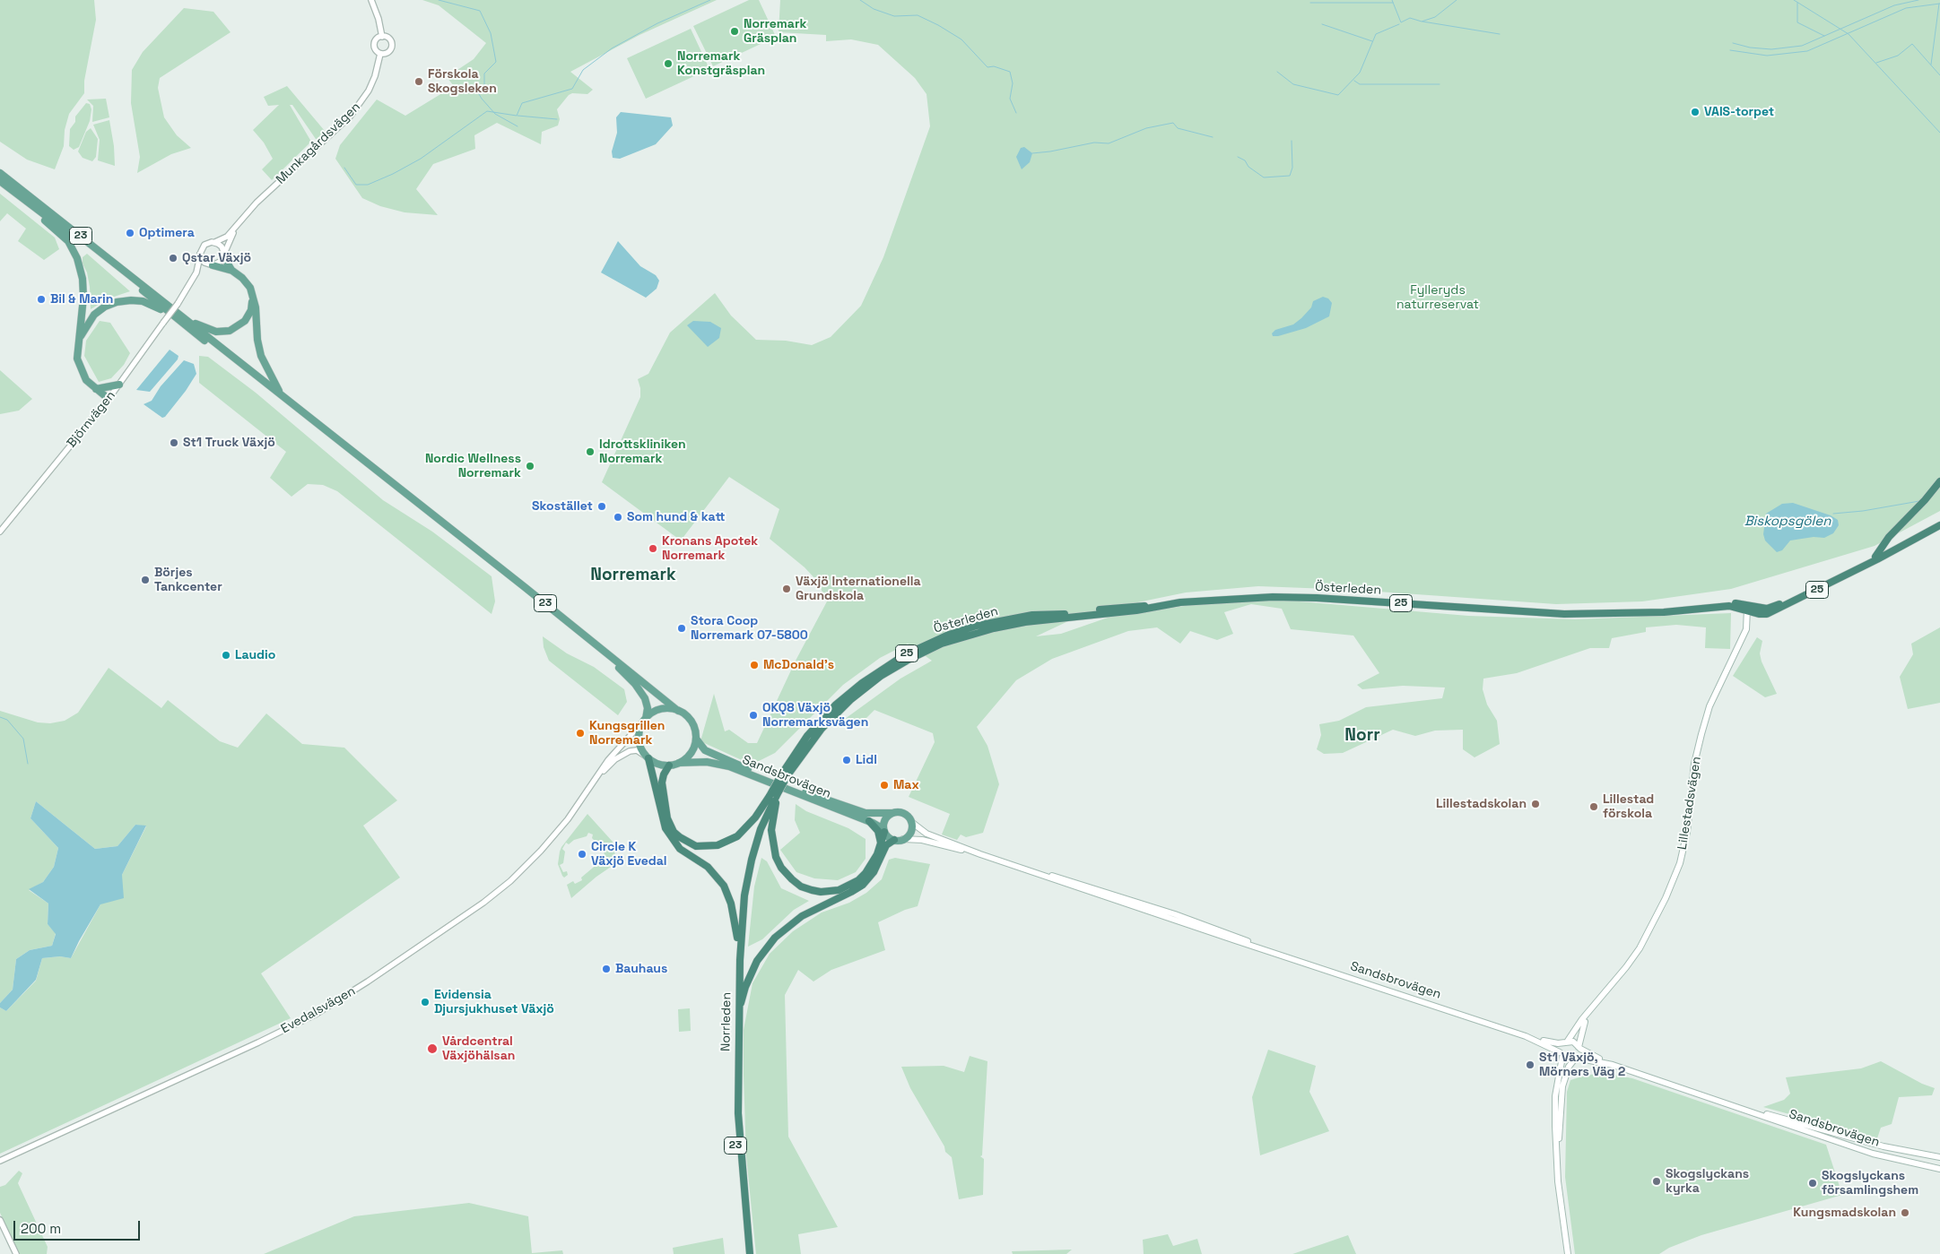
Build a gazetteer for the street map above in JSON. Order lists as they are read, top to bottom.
{
  "streets": {
    "highway": [
      "23",
      "Österleden",
      "25",
      "Norrleden"
    ],
    "main road": ["Sandsbrovägen", "Lillestadsvägen"],
    "street": ["Munkagårdsvägen", "Björnvägen", "Evedalsvägen"]
  },
  "crossings": [
    ["23", "Sandsbrovägen"],
    ["23", "Evedalsvägen"],
    ["23", "Norrleden"],
    ["Österleden", "Lillestadsvägen"],
    ["Österleden", "Norrleden"],
    ["Sandsbrovägen", "Lillestadsvägen"],
    ["Sandsbrovägen", "Evedalsvägen"]
  ],
  "districts": ["Norremark", "Norr"],
  "water": ["Biskopsgölen"],
  "parks": ["Fylleryds naturreservat"],
  "places": [
    "Norremark Gräsplan",
    "Norremark Konstgräsplan",
    "Förskola Skogsleken",
    "VAIS-torpet",
    "Optimera",
    "Qstar Växjö",
    "Bil & Marin",
    "St1 Truck Växjö",
    "Idrottskliniken Norremark",
    "Nordic Wellness Norremark",
    "Skostället",
    "Som hund & katt",
    "Kronans Apotek Norremark",
    "Börjes Tankcenter",
    "Växjö Internationella Grundskola",
    "Stora Coop Norremark 07-5800",
    "Laudio",
    "McDonald's",
    "OKQ8 Växjö Norremarksvägen",
    "Kungsgrillen Norremark",
    "Lidl",
    "Max",
    "Lillestadskolan",
    "Lillestad förskola",
    "Circle K Växjö Evedal",
    "Bauhaus",
    "Evidensia Djursjukhuset Växjö",
    "Vårdcentral Växjöhälsan",
    "St1 Växjö, Mörners Väg 2",
    "Skogslyckans kyrka",
    "Skogslyckans församlingshem",
    "Kungsmadskolan"
  ],
  "scale_bar": "200 m"
}
